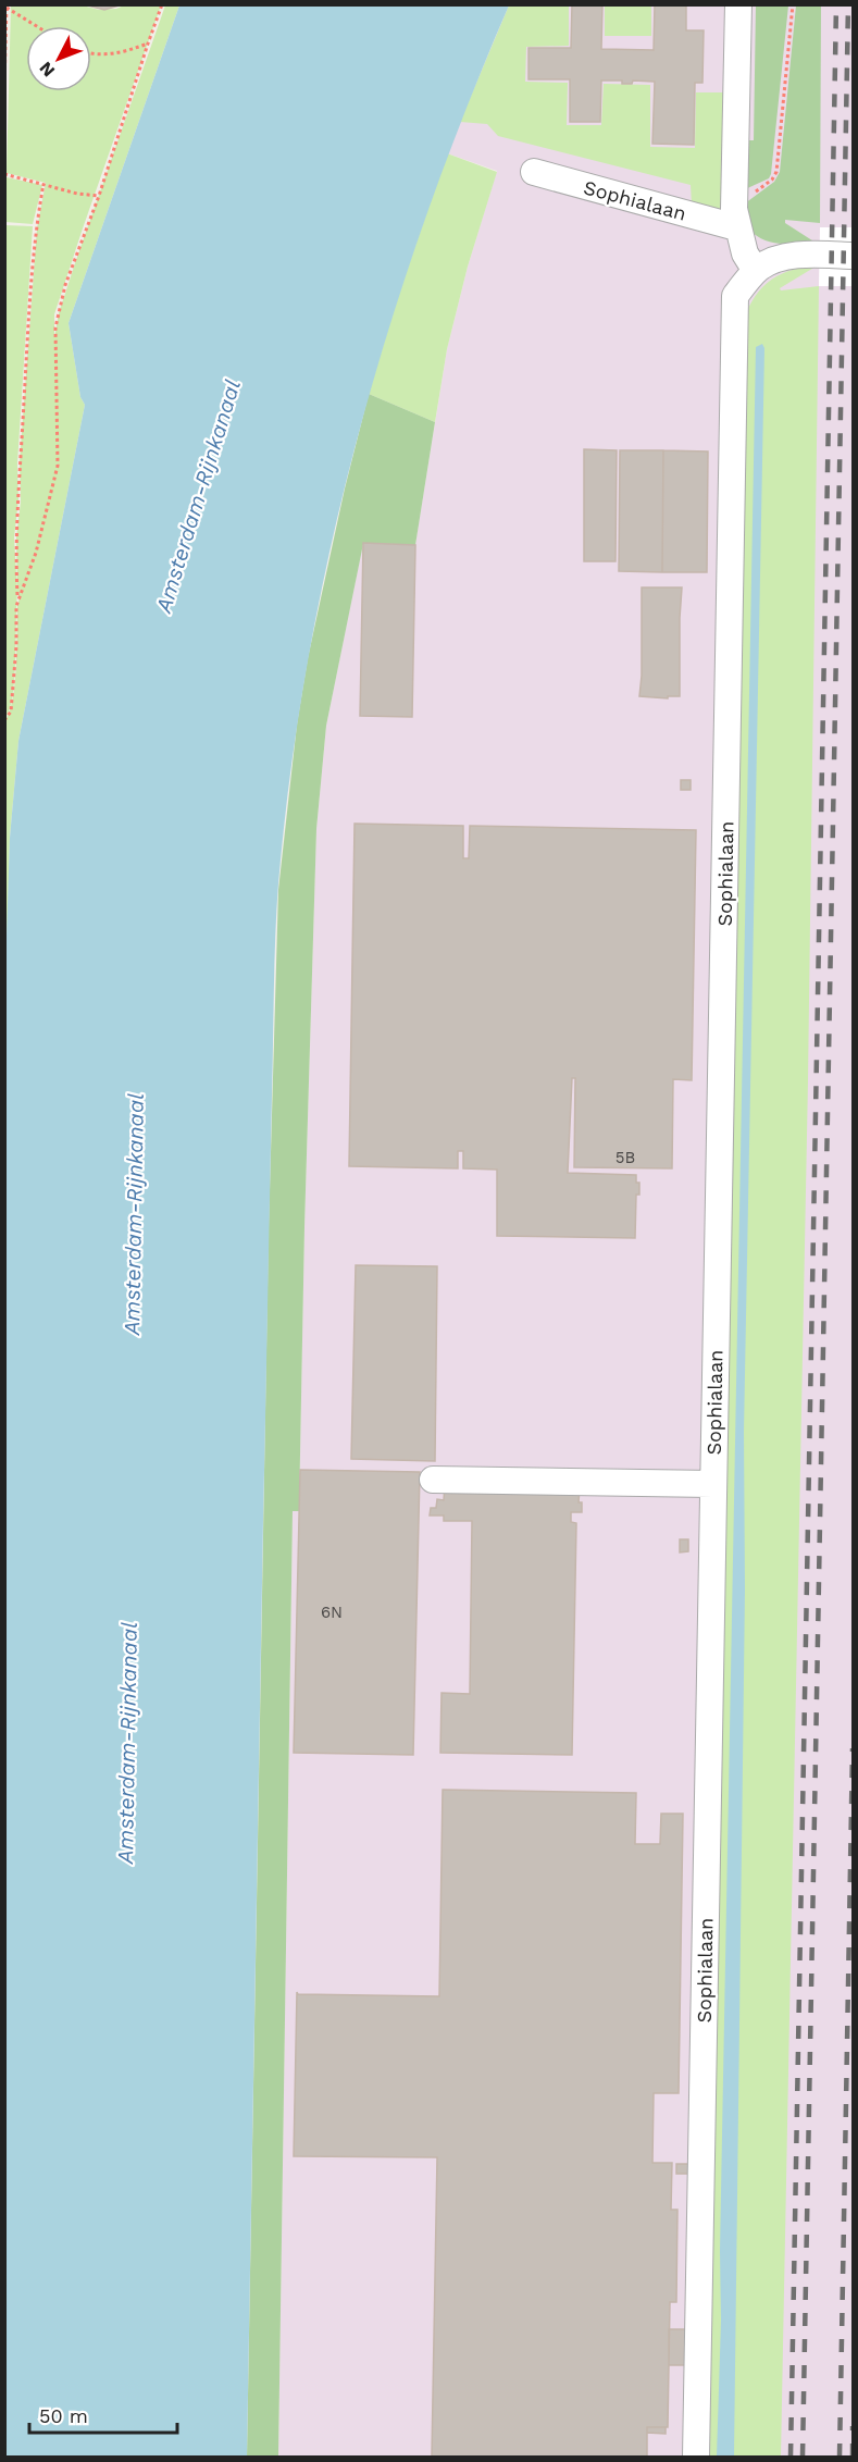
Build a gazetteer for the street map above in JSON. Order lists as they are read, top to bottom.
{
  "streets": {
    "street": ["Sophialaan"]
  },
  "water": ["Amsterdam-Rijnkanaal"],
  "house_numbers": ["5B", "6N"],
  "scale_bar": "50 m",
  "north": "bottom left"
}
